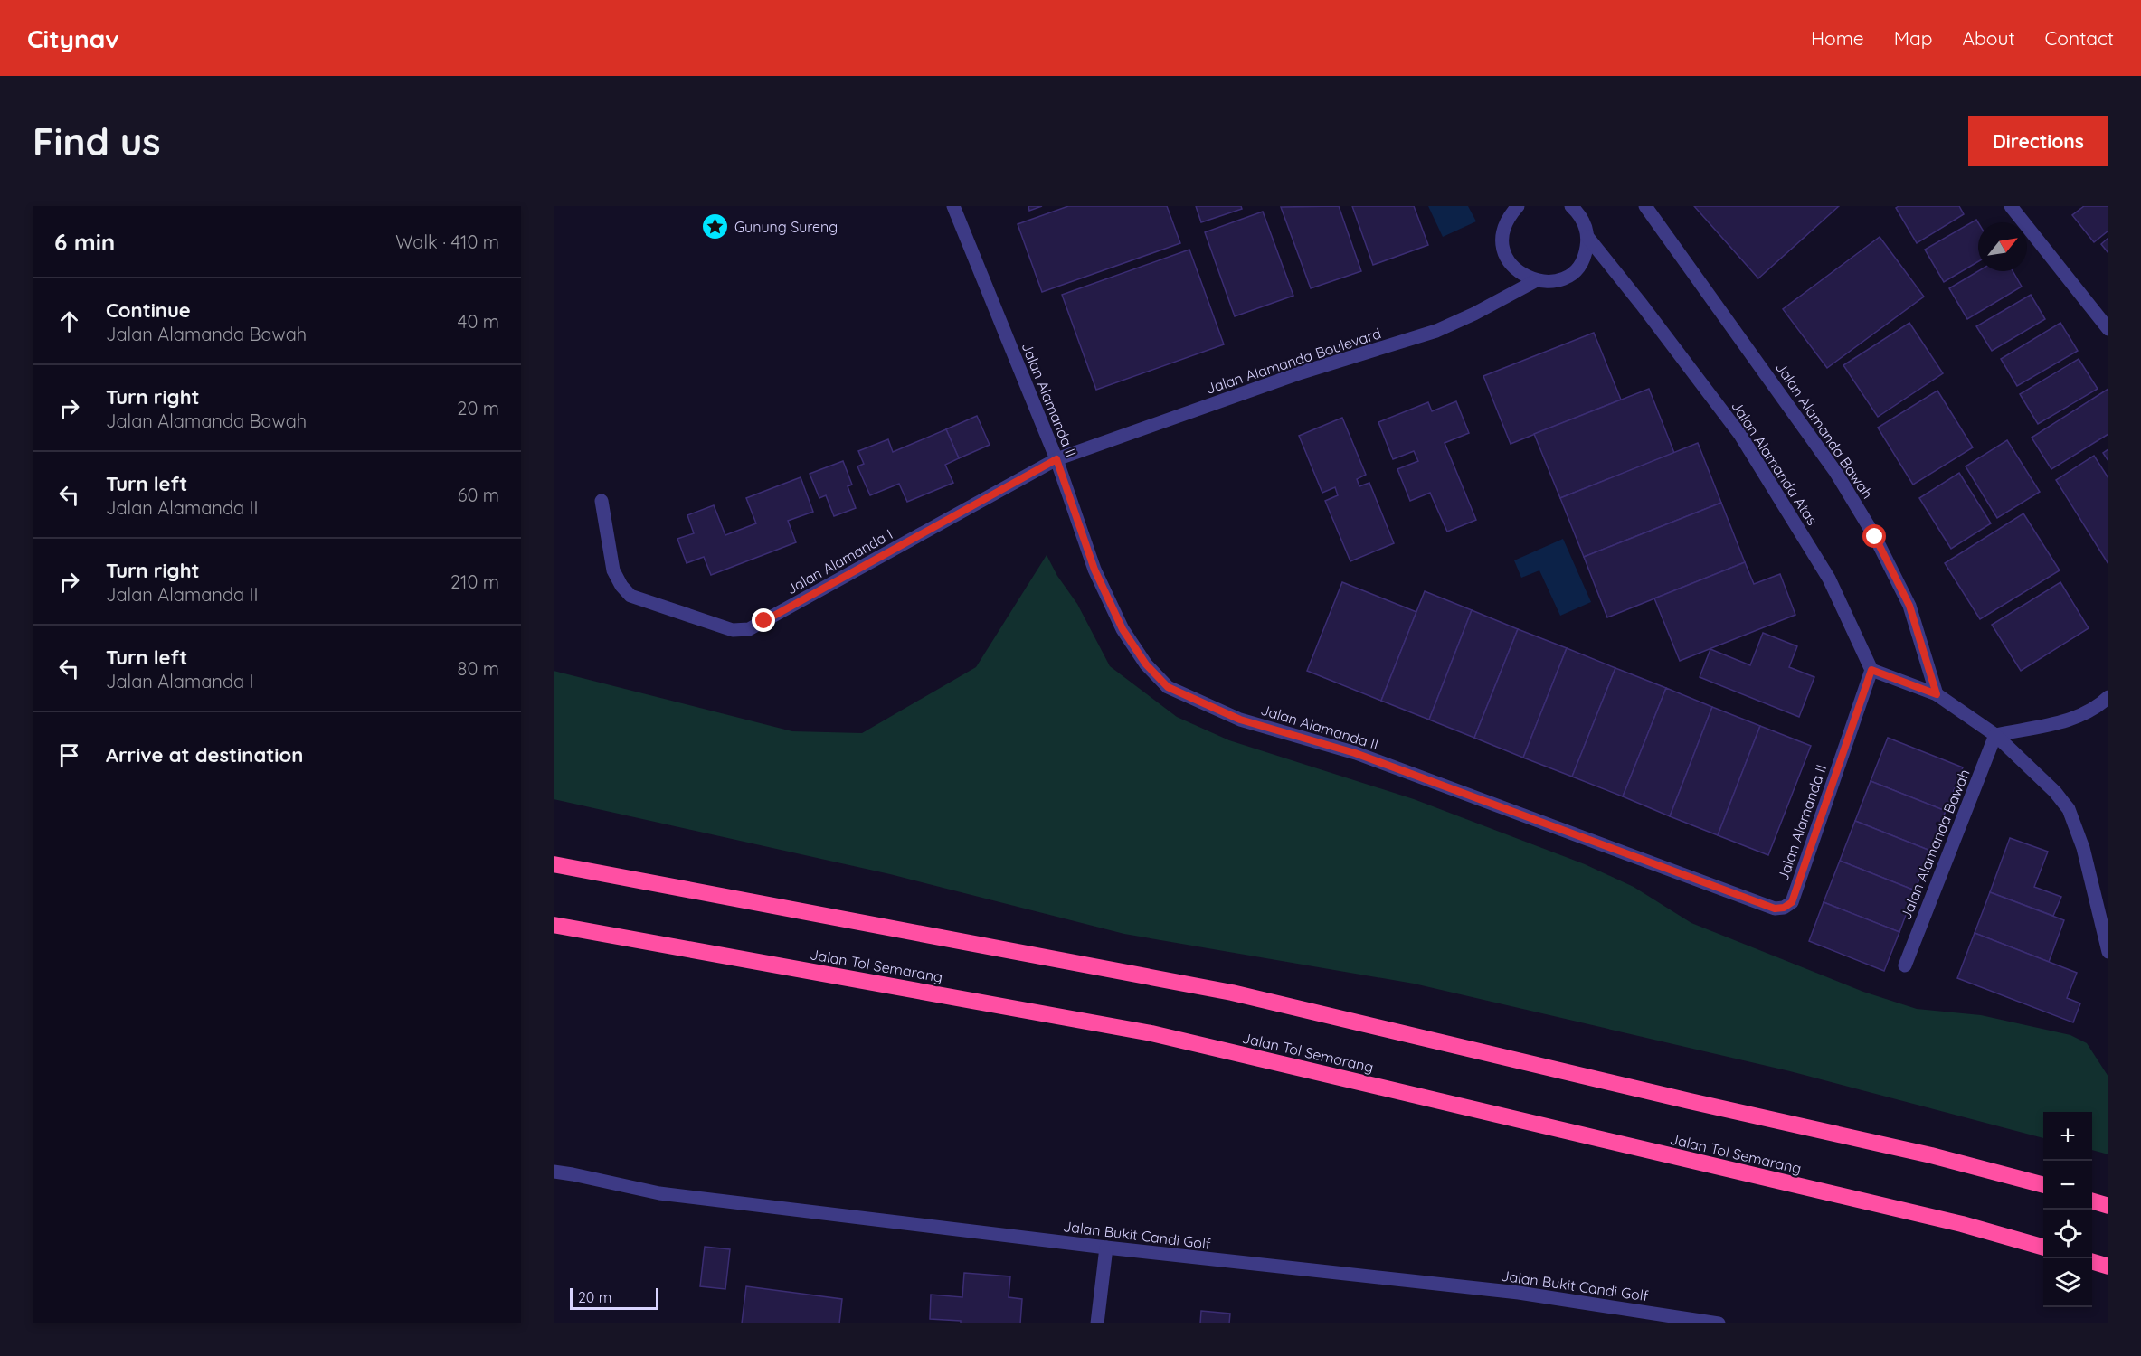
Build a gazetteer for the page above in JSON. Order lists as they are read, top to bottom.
{
  "streets": {
    "highway": ["Jalan Tol Semarang"],
    "street": [
      "Jalan Alamanda Boulevard",
      "Jalan Alamanda II",
      "Jalan Alamanda Bawah",
      "Jalan Alamanda Atas",
      "Jalan Alamanda I",
      "Jalan Bukit Candi Golf"
    ]
  },
  "crossings": [
    ["Jalan Alamanda Boulevard", "Jalan Alamanda II"],
    ["Jalan Alamanda Boulevard", "Jalan Alamanda Atas"],
    ["Jalan Alamanda Boulevard", "Jalan Alamanda I"],
    ["Jalan Alamanda II", "Jalan Alamanda Atas"],
    ["Jalan Alamanda II", "Jalan Alamanda I"]
  ],
  "places": {
    "place": ["Gunung Sureng"]
  },
  "scale_bar": "20 m",
  "north": "top right",
  "page": {
    "header": "Citynav",
    "nav": [
      "Home",
      "Map",
      "About",
      "Contact"
    ],
    "buttons": "Directions",
    "title": "Find us",
    "heading": ["6 min", "Walk · 410 m"],
    "list": [
      ["Continue", "Jalan Alamanda Bawah", "40 m"],
      ["Turn right", "Jalan Alamanda Bawah", "20 m"],
      ["Turn left", "Jalan Alamanda II", "60 m"],
      ["Turn right", "Jalan Alamanda II", "210 m"],
      ["Turn left", "Jalan Alamanda I", "80 m"],
      "Arrive at destination"
    ],
    "map_buttons": ["+", "−"],
    "scale": "20 m"
  }
}
